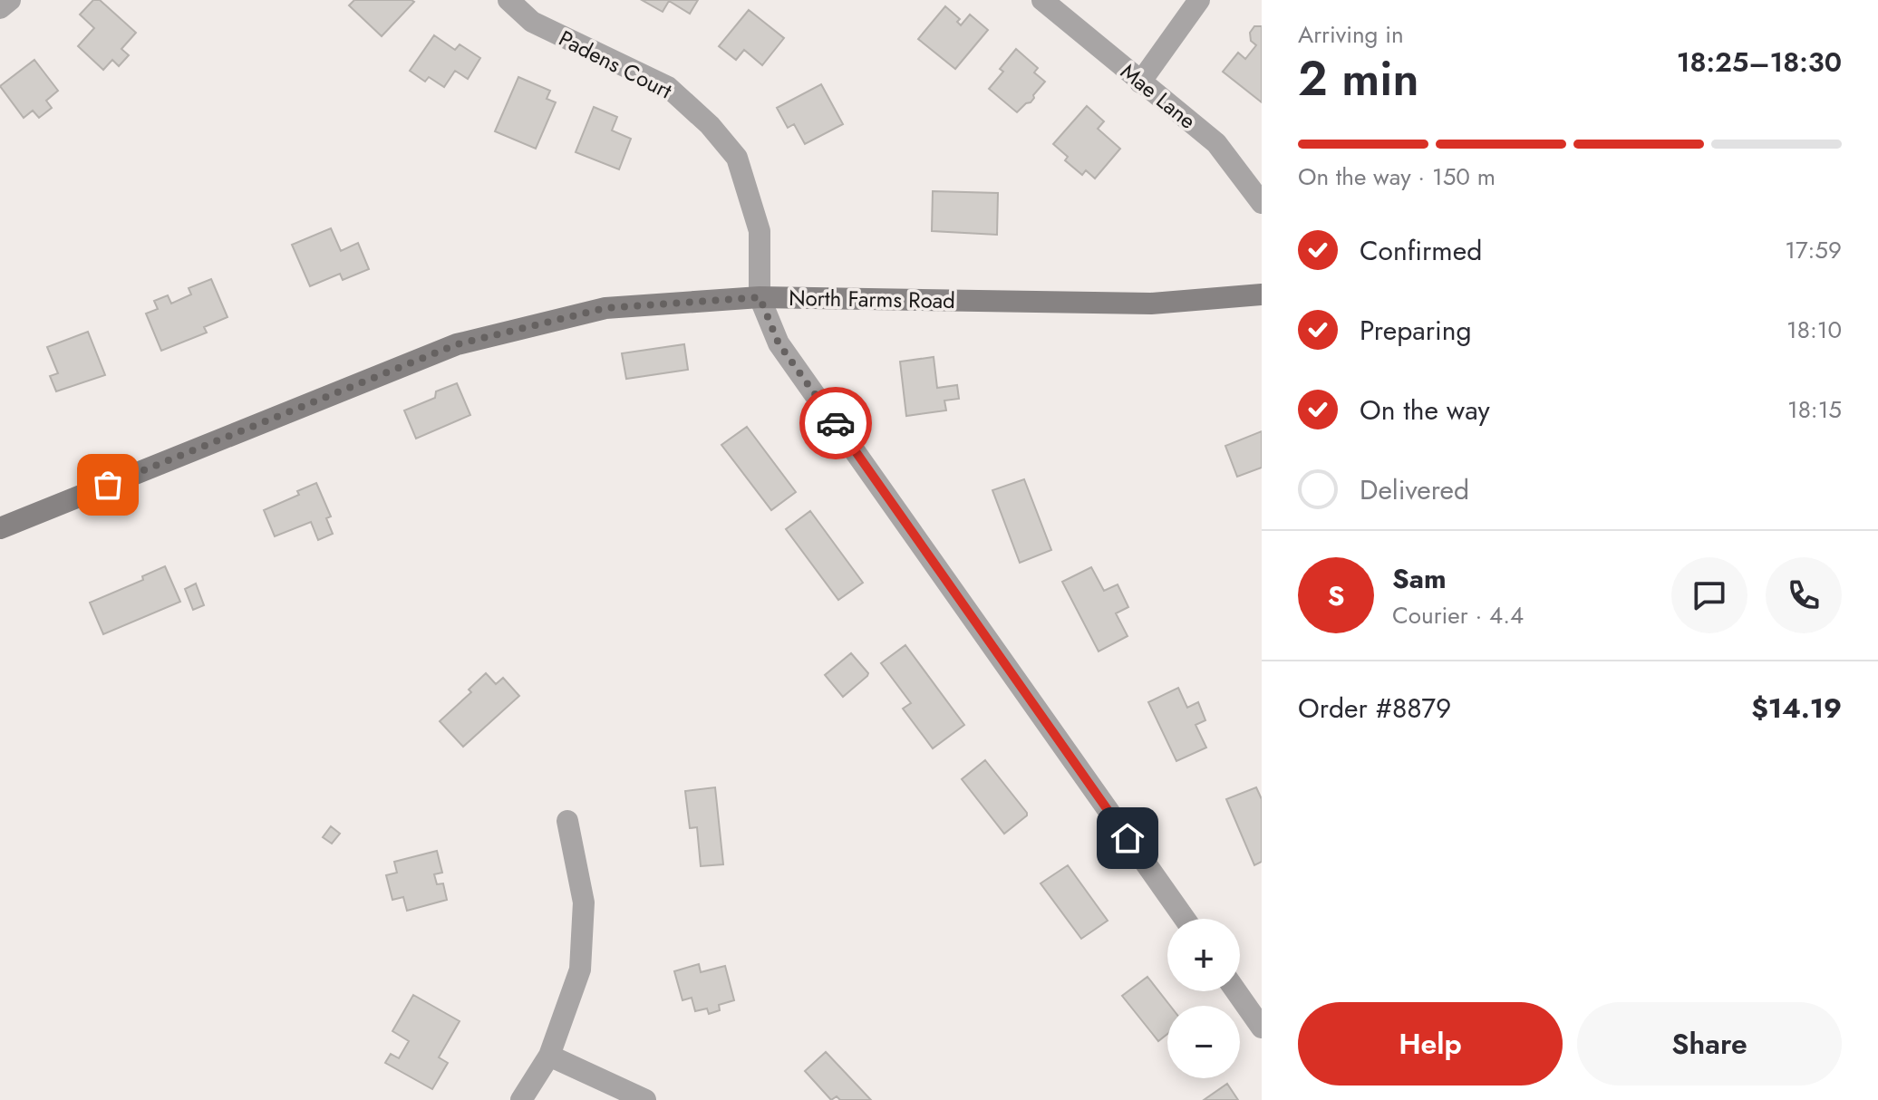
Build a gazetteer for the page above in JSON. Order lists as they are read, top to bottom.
{
  "streets": {
    "main road": ["North Farms Road"],
    "street": ["Padens Court", "Mae Lane"]
  },
  "crossings": [
    ["Padens Court", "North Farms Road"]
  ],
  "page": {
    "heading": ["2 min", "Arriving in", "18:25–18:30"],
    "panel": [
      "Sam",
      "Courier · 4.4",
      "Order #8879",
      "$14.19"
    ],
    "bar": "On the way · 150 m",
    "list": [
      ["Confirmed", "17:59"],
      ["Preparing", "18:10"],
      ["On the way", "18:15"],
      "Delivered"
    ],
    "round": "S",
    "map_buttons": ["+", "−"],
    "buttons": ["Help", "Share"]
  }
}
